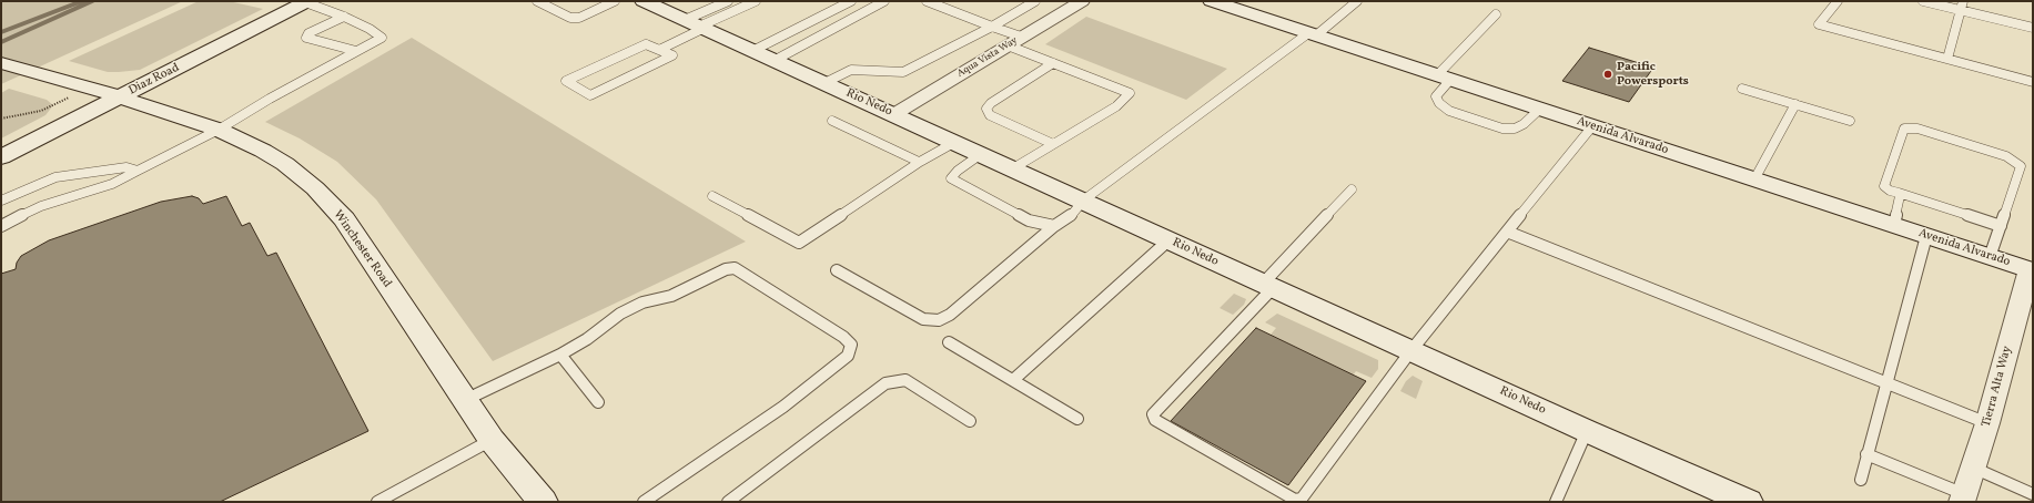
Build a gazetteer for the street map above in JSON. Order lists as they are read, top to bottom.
{
  "streets": {
    "street": [
      "Aqua Vista Way",
      "Diaz Road",
      "Rio Nedo",
      "Avenida Alvarado",
      "Winchester Road",
      "Tierra Alta Way"
    ]
  },
  "crossings": [
    ["Aqua Vista Way", "Rio Nedo"],
    ["Diaz Road", "Winchester Road"],
    ["Avenida Alvarado", "Tierra Alta Way"]
  ],
  "places": ["Pacific Powersports"]
}
